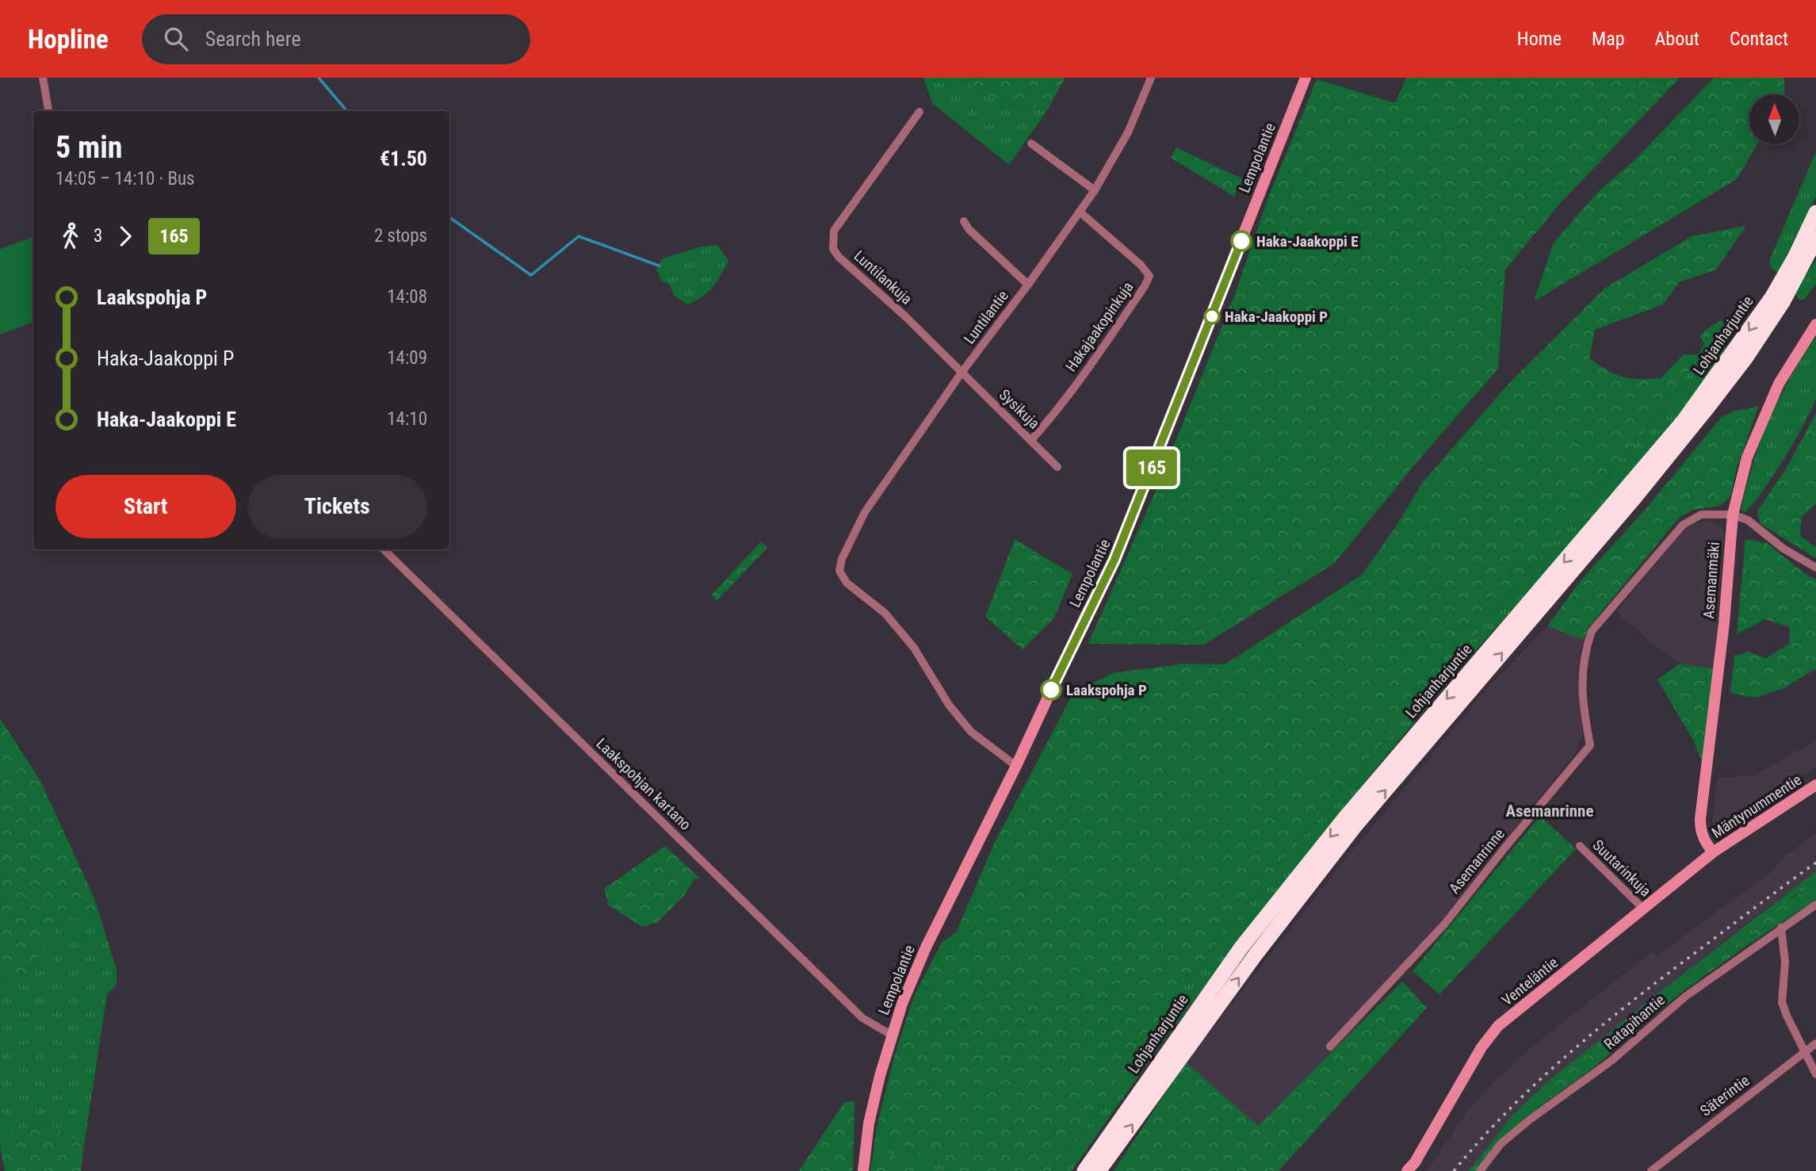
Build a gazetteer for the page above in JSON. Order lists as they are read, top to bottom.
{
  "streets": {
    "highway": ["Lohjanharjuntie"],
    "street": [
      "Lempolantie",
      "Luntilankuja",
      "Luntilantie",
      "Hakajaakopinkuja",
      "Sysikuja",
      "Asemanmäki",
      "Laakspohjan kartano",
      "Mäntynummentie",
      "Asemanrinne",
      "Suutarinkuja",
      "Venteläntie",
      "Ratapihantie",
      "Säterintie"
    ]
  },
  "crossings": [
    ["Lempolantie", "Luntilantie"],
    ["Lempolantie", "Laakspohjan kartano"],
    ["Luntilankuja", "Luntilantie"],
    ["Luntilankuja", "Sysikuja"],
    ["Luntilantie", "Hakajaakopinkuja"],
    ["Luntilantie", "Sysikuja"],
    ["Hakajaakopinkuja", "Sysikuja"],
    ["Asemanmäki", "Mäntynummentie"],
    ["Asemanmäki", "Asemanrinne"],
    ["Asemanmäki", "Venteläntie"],
    ["Mäntynummentie", "Venteläntie"],
    ["Suutarinkuja", "Venteläntie"]
  ],
  "districts": ["Asemanrinne"],
  "places": ["Haka-Jaakoppi E", "Haka-Jaakoppi P", "Laakspohja P"],
  "lines": ["bus line 165"],
  "north": "top",
  "page": {
    "header": "Hopline",
    "search": "Search here",
    "nav": [
      "Home",
      "Map",
      "About",
      "Contact"
    ],
    "on_map": "165",
    "heading": ["5 min", "14:05 – 14:10 · Bus", "€1.50"],
    "legs": ["3", "165", "2 stops"],
    "list": [
      {
        "name": "Laakspohja P",
        "value": "14:08"
      },
      {
        "name": "Haka-Jaakoppi P",
        "value": "14:09"
      },
      {
        "name": "Haka-Jaakoppi E",
        "value": "14:10"
      }
    ],
    "buttons": ["Start", "Tickets"]
  }
}
